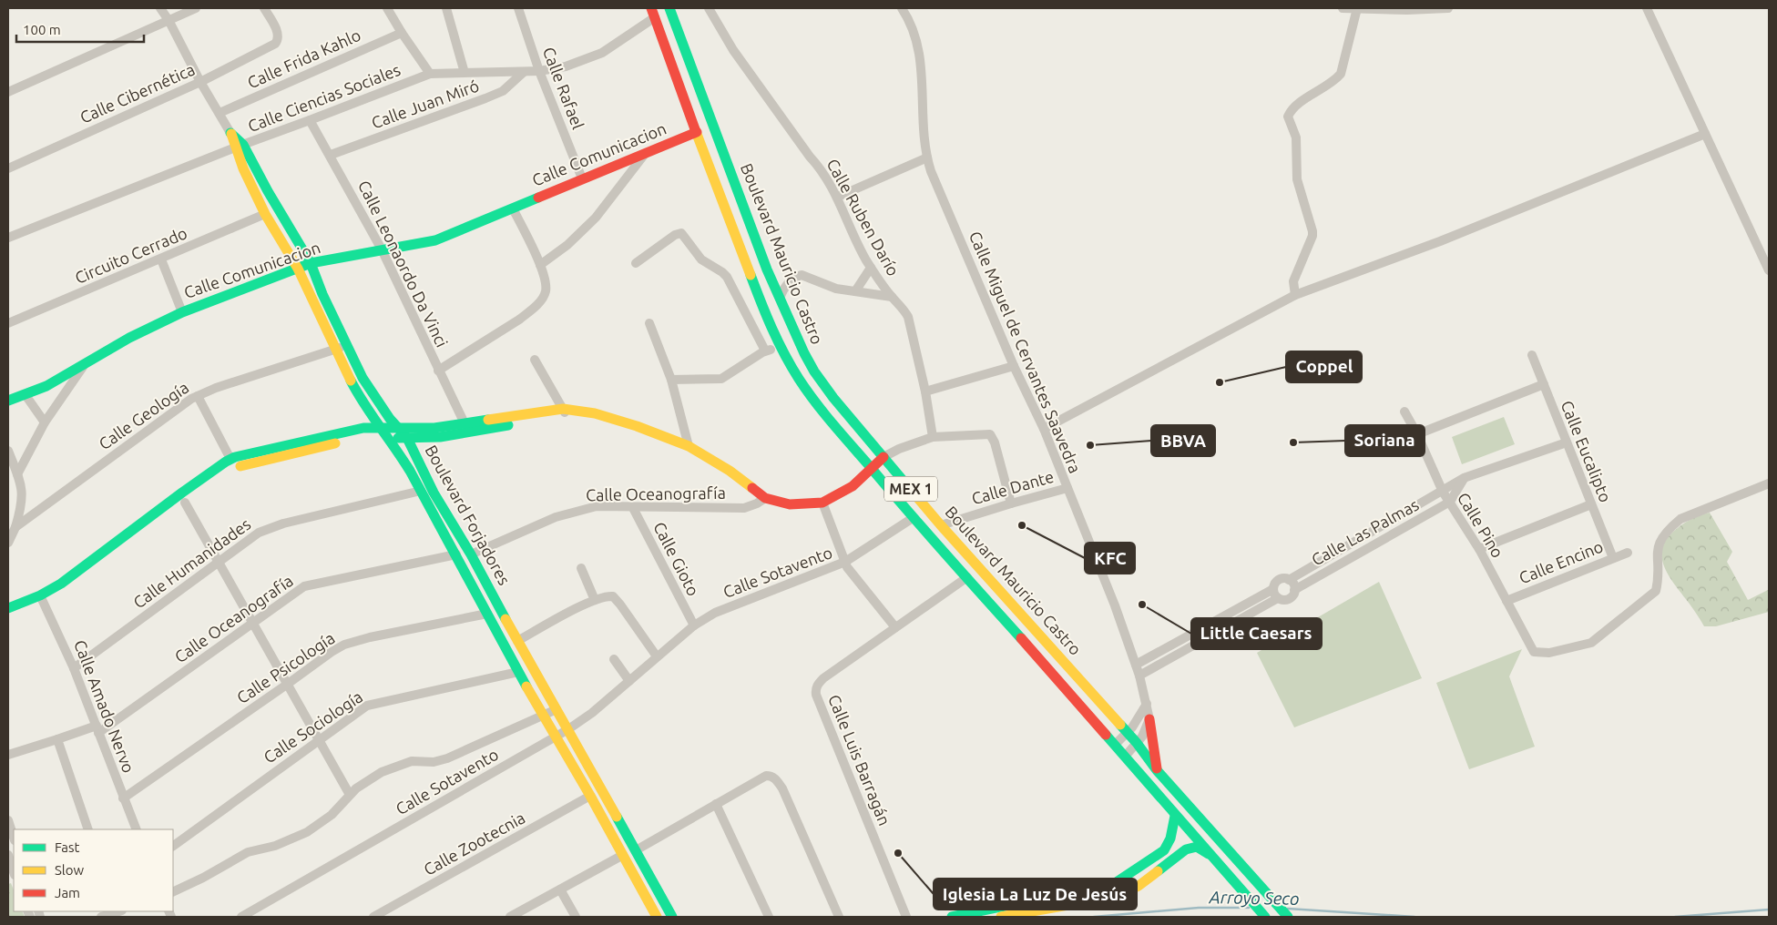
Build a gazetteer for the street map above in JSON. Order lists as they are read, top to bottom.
{
  "streets": {
    "street": [
      "Calle Frida Kahlo",
      "Calle Rafael",
      "Calle Cibernética",
      "Calle Ciencias Sociales",
      "Calle Juan Miró",
      "Calle Comunicacion",
      "Calle Ruben Darío",
      "Boulevard Mauricio Castro",
      "Circuito Cerrado",
      "Calle Leonaordo Da Vinci",
      "Calle Miguel de Cervantes Saavedra",
      "Calle Geología",
      "Calle Eucalipto",
      "Calle Dante",
      "MEX 1",
      "Calle Oceanografía",
      "Boulevard Forjadores",
      "Calle Pino",
      "Calle Las Palmas",
      "Calle Gioto",
      "Calle Encino",
      "Calle Humanidades",
      "Calle Sotavento",
      "Calle Psicología",
      "Calle Amado Nervo",
      "Calle Sociología",
      "Calle Luis Barragán",
      "Calle Zootecnia"
    ]
  },
  "crossings": [
    ["Calle Frida Kahlo", "Boulevard Forjadores"],
    ["Calle Rafael", "Calle Ciencias Sociales"],
    ["Calle Rafael", "Calle Comunicacion"],
    ["Calle Cibernética", "Boulevard Forjadores"],
    ["Calle Ciencias Sociales", "Calle Juan Miró"],
    ["Calle Ciencias Sociales", "Boulevard Mauricio Castro"],
    ["Calle Ciencias Sociales", "Calle Leonaordo Da Vinci"],
    ["Calle Ciencias Sociales", "Boulevard Forjadores"],
    ["Calle Juan Miró", "Calle Leonaordo Da Vinci"],
    ["Calle Comunicacion", "Boulevard Mauricio Castro"],
    ["Calle Comunicacion", "Calle Leonaordo Da Vinci"],
    ["Calle Comunicacion", "Boulevard Forjadores"],
    ["Boulevard Mauricio Castro", "Calle Dante"],
    ["Boulevard Mauricio Castro", "Calle Sotavento"],
    ["Boulevard Mauricio Castro", "Calle Luis Barragán"],
    ["Circuito Cerrado", "Boulevard Forjadores"],
    ["Calle Miguel de Cervantes Saavedra", "Calle Dante"],
    ["Calle Geología", "Boulevard Forjadores"],
    ["Calle Eucalipto", "Calle Las Palmas"],
    ["Calle Eucalipto", "Calle Encino"],
    ["Calle Oceanografía", "Boulevard Forjadores"],
    ["Calle Oceanografía", "Calle Gioto"],
    ["Calle Oceanografía", "Calle Amado Nervo"],
    ["Boulevard Forjadores", "Calle Humanidades"],
    ["Boulevard Forjadores", "Calle Sotavento"],
    ["Boulevard Forjadores", "Calle Psicología"],
    ["Boulevard Forjadores", "Calle Sociología"],
    ["Boulevard Forjadores", "Calle Zootecnia"],
    ["Calle Pino", "Calle Las Palmas"],
    ["Calle Pino", "Calle Encino"],
    ["Calle Gioto", "Calle Sotavento"],
    ["Calle Humanidades", "Calle Amado Nervo"],
    ["Calle Psicología", "Calle Amado Nervo"]
  ],
  "water": ["Arroyo Seco"],
  "places": [
    "Coppel",
    "Soriana",
    "BBVA",
    "KFC",
    "Little Caesars",
    "Iglesia La Luz De Jesús"
  ],
  "legend": ["Fast", "Slow", "Jam"],
  "scale_bar": "100 m"
}
